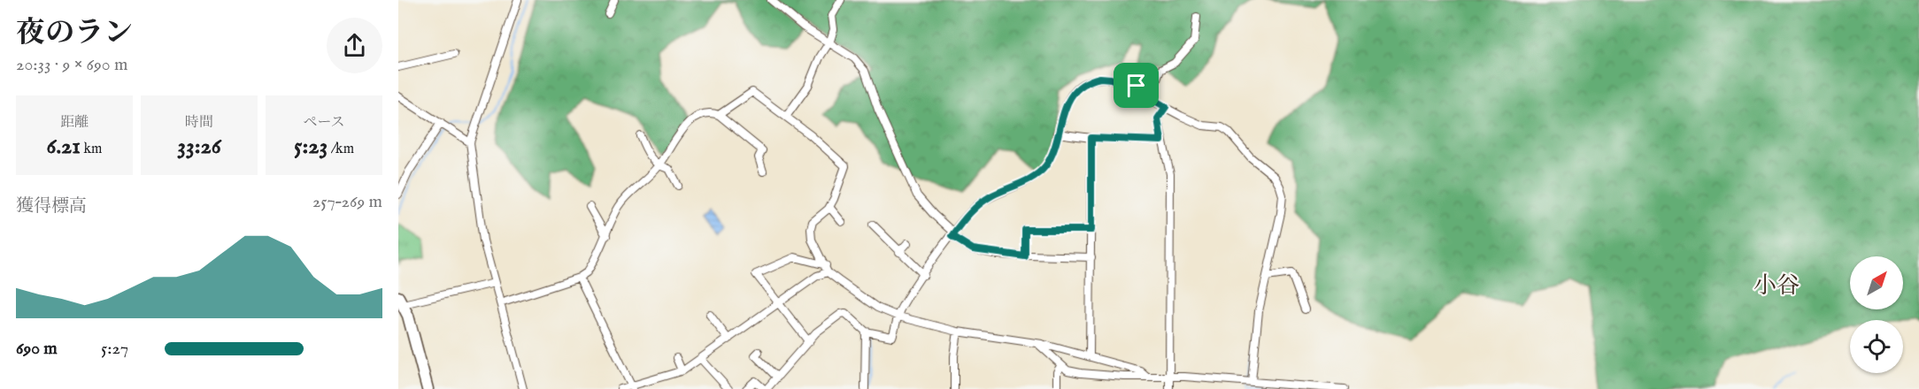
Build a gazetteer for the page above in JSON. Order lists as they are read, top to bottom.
{
  "districts": ["小谷"],
  "north": "top right",
  "page": {
    "heading": ["夜のラン", "20:33 · 9 × 690 m"],
    "stats": [
      ["距離", "6.21 km"],
      ["時間", "33:26"],
      ["ペース", "5:23 /km"]
    ],
    "chart": ["獲得標高", "257–269 m"],
    "list": [
      {
        "name": "690 m",
        "note": "5:27"
      }
    ]
  }
}
